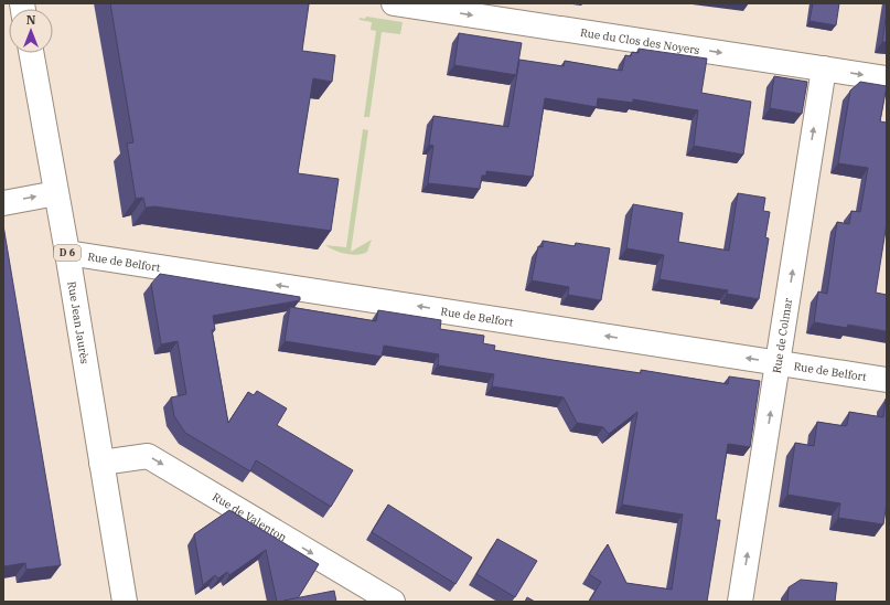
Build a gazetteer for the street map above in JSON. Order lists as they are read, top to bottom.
{
  "streets": {
    "street": [
      "Rue du Clos des Noyers",
      "D 6",
      "Rue de Belfort",
      "Rue Jean Jaurès",
      "Rue de Colmar",
      "Rue de Valenton"
    ]
  },
  "crossings": [
    ["Rue du Clos des Noyers", "Rue de Colmar"],
    ["Rue de Belfort", "Rue Jean Jaurès"],
    ["Rue de Belfort", "Rue de Colmar"],
    ["Rue Jean Jaurès", "Rue de Valenton"]
  ],
  "one_way": [
    "Rue du Clos des Noyers",
    "Rue de Belfort",
    "Rue de Colmar",
    "Rue de Valenton"
  ],
  "north": "top"
}
